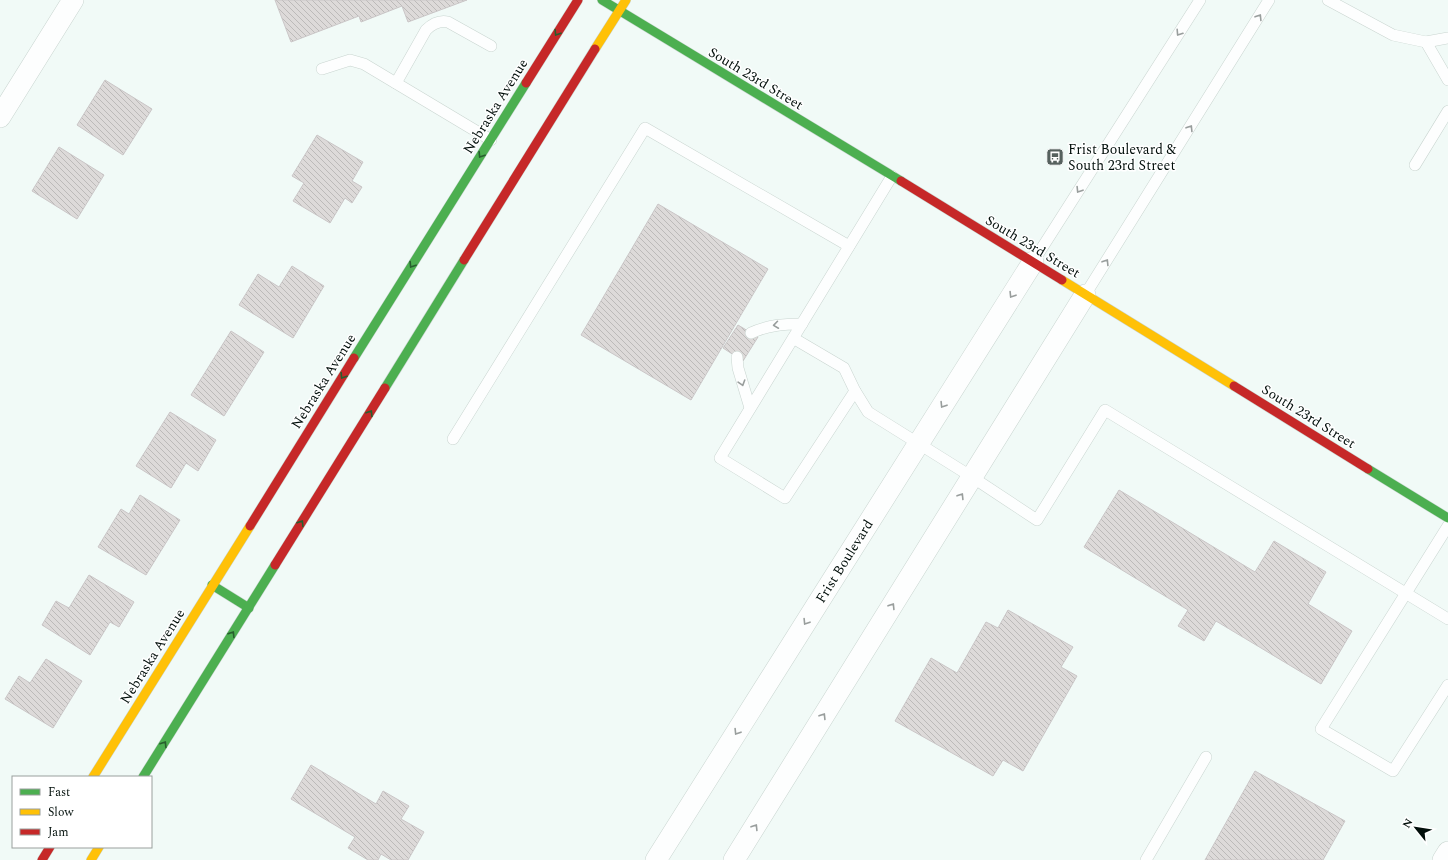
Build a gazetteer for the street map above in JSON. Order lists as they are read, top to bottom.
{
  "streets": {
    "street": ["South 23rd Street", "Nebraska Avenue", "Frist Boulevard"]
  },
  "crossings": [
    ["South 23rd Street", "Frist Boulevard"]
  ],
  "places": {
    "bus stop": ["Frist Boulevard & South 23rd Street"]
  },
  "legend": ["Fast", "Slow", "Jam"],
  "north": "top left"
}
